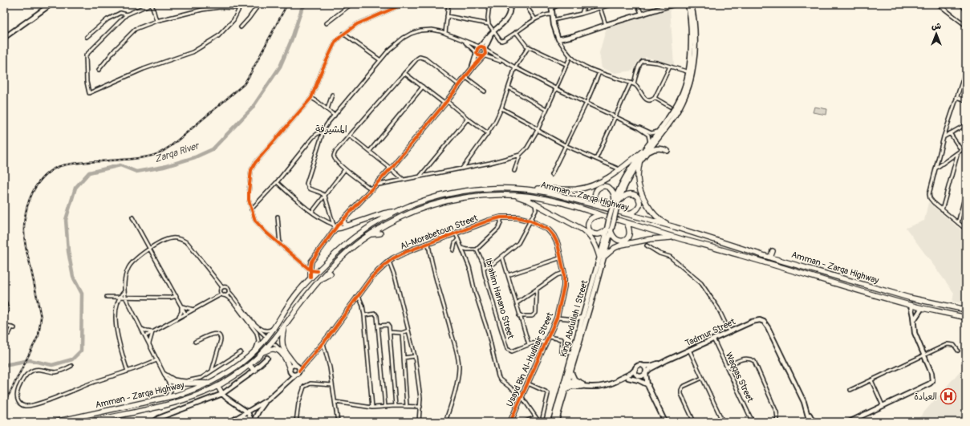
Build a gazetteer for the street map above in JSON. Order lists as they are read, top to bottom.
{
  "streets": {
    "highway": ["Amman - Zarqa Highway"],
    "main road": ["King Abdullah I Street"],
    "street": [
      "Al-Morabetoun Street",
      "Ibrahim Hanano Street",
      "Tadmur Street",
      "Usayd Bin Al-Hudhair Street",
      "Waqqas Street"
    ]
  },
  "crossings": [
    ["Al-Morabetoun Street", "Usayd Bin Al-Hudhair Street"],
    ["Ibrahim Hanano Street", "Usayd Bin Al-Hudhair Street"],
    ["Tadmur Street", "Waqqas Street"]
  ],
  "districts": ["المشيرفة"],
  "water": ["Zarqa River"],
  "places": {
    "hospital": ["العيادة"]
  },
  "north": "top"
}
